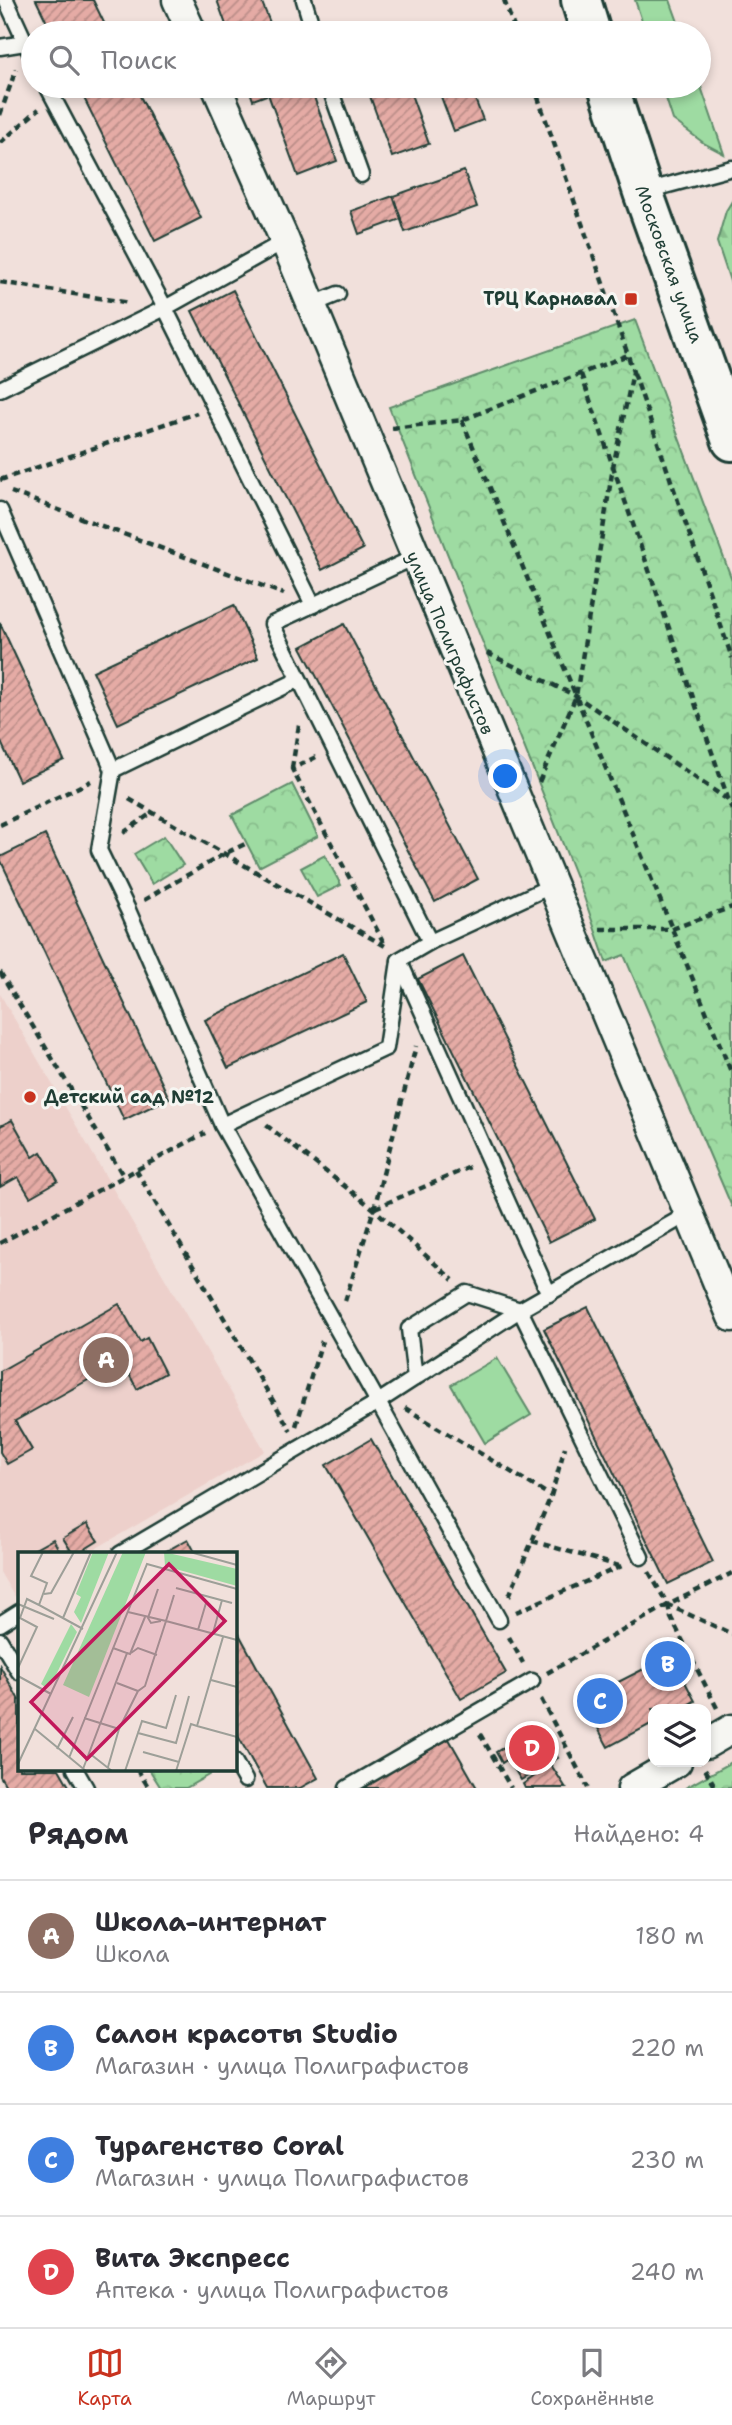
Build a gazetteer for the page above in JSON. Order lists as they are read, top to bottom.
{
  "streets": {
    "main road": ["Московская улица"],
    "street": ["улица Полиграфистов"]
  },
  "places": {
    "transit": ["ТРЦ Карнавал"],
    "other": ["Детский сад №12"]
  },
  "page": {
    "search": "Поиск",
    "pins": [
      "A",
      "B",
      "C",
      "D"
    ],
    "heading": ["Рядом", "Найдено: 4"],
    "list": [
      {
        "mark": "A",
        "name": "Школа-интернат",
        "note": "Школа",
        "value": "180 m"
      },
      {
        "mark": "B",
        "name": "Салон красоты Studio",
        "note": "Магазин · улица Полиграфистов",
        "value": "220 m"
      },
      {
        "mark": "C",
        "name": "Турагенство Coral",
        "note": "Магазин · улица Полиграфистов",
        "value": "230 m"
      },
      {
        "mark": "D",
        "name": "Вита Экспресс",
        "note": "Аптека · улица Полиграфистов",
        "value": "240 m"
      }
    ],
    "nav": ["Карта", "Маршрут", "Сохранённые"]
  }
}
